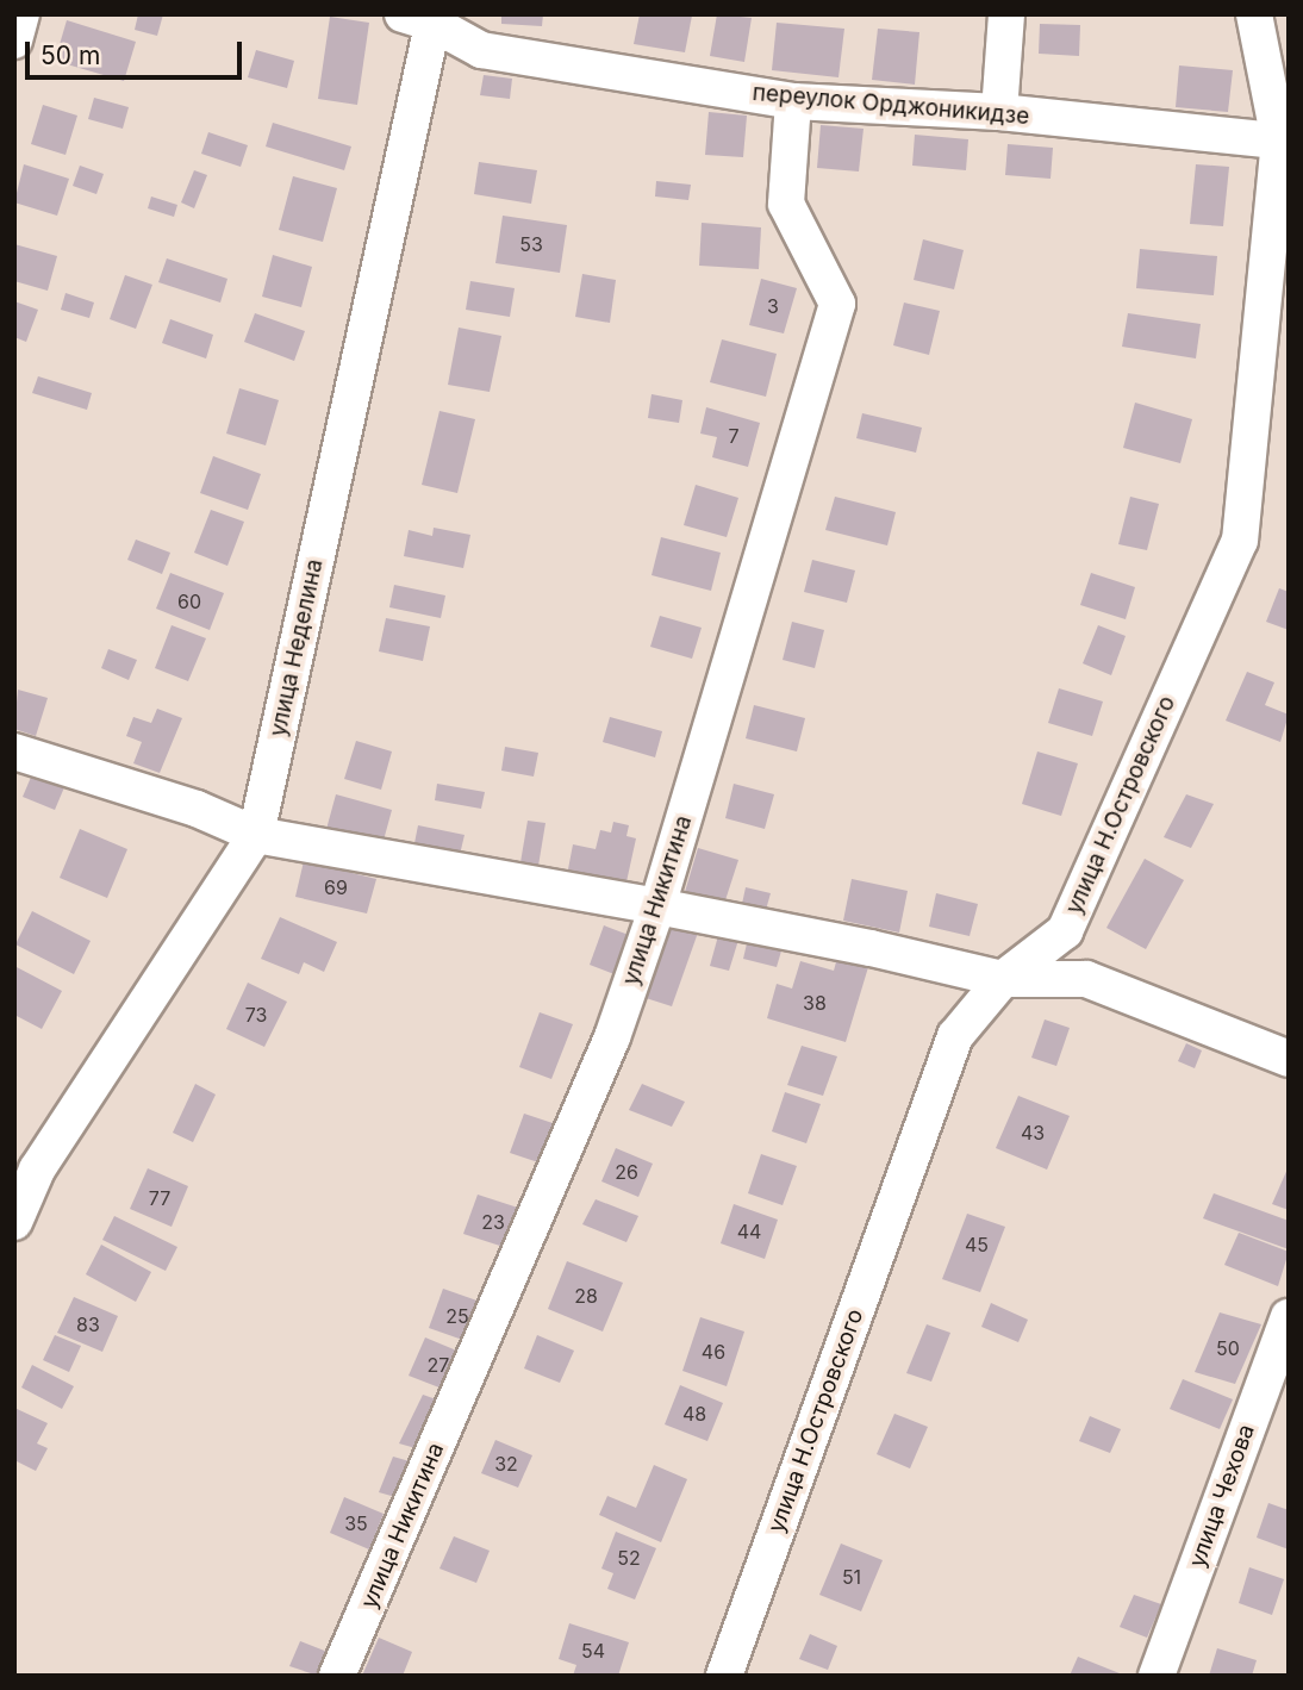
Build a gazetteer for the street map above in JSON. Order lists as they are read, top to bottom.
{
  "streets": {
    "street": [
      "переулок Орджоникидзе",
      "улица Неделина",
      "улица Н.Островского",
      "улица Никитина",
      "улица Чехова"
    ]
  },
  "crossings": [
    ["переулок Орджоникидзе", "улица Неделина"],
    ["переулок Орджоникидзе", "улица Н.Островского"],
    ["переулок Орджоникидзе", "улица Никитина"]
  ],
  "house_numbers": [
    "53",
    "3",
    "7",
    "60",
    "69",
    "38",
    "73",
    "43",
    "26",
    "77",
    "23",
    "44",
    "45",
    "28",
    "25",
    "83",
    "50",
    "46",
    "27",
    "48",
    "32",
    "35",
    "52",
    "51",
    "54"
  ],
  "scale_bar": "50 m"
}
